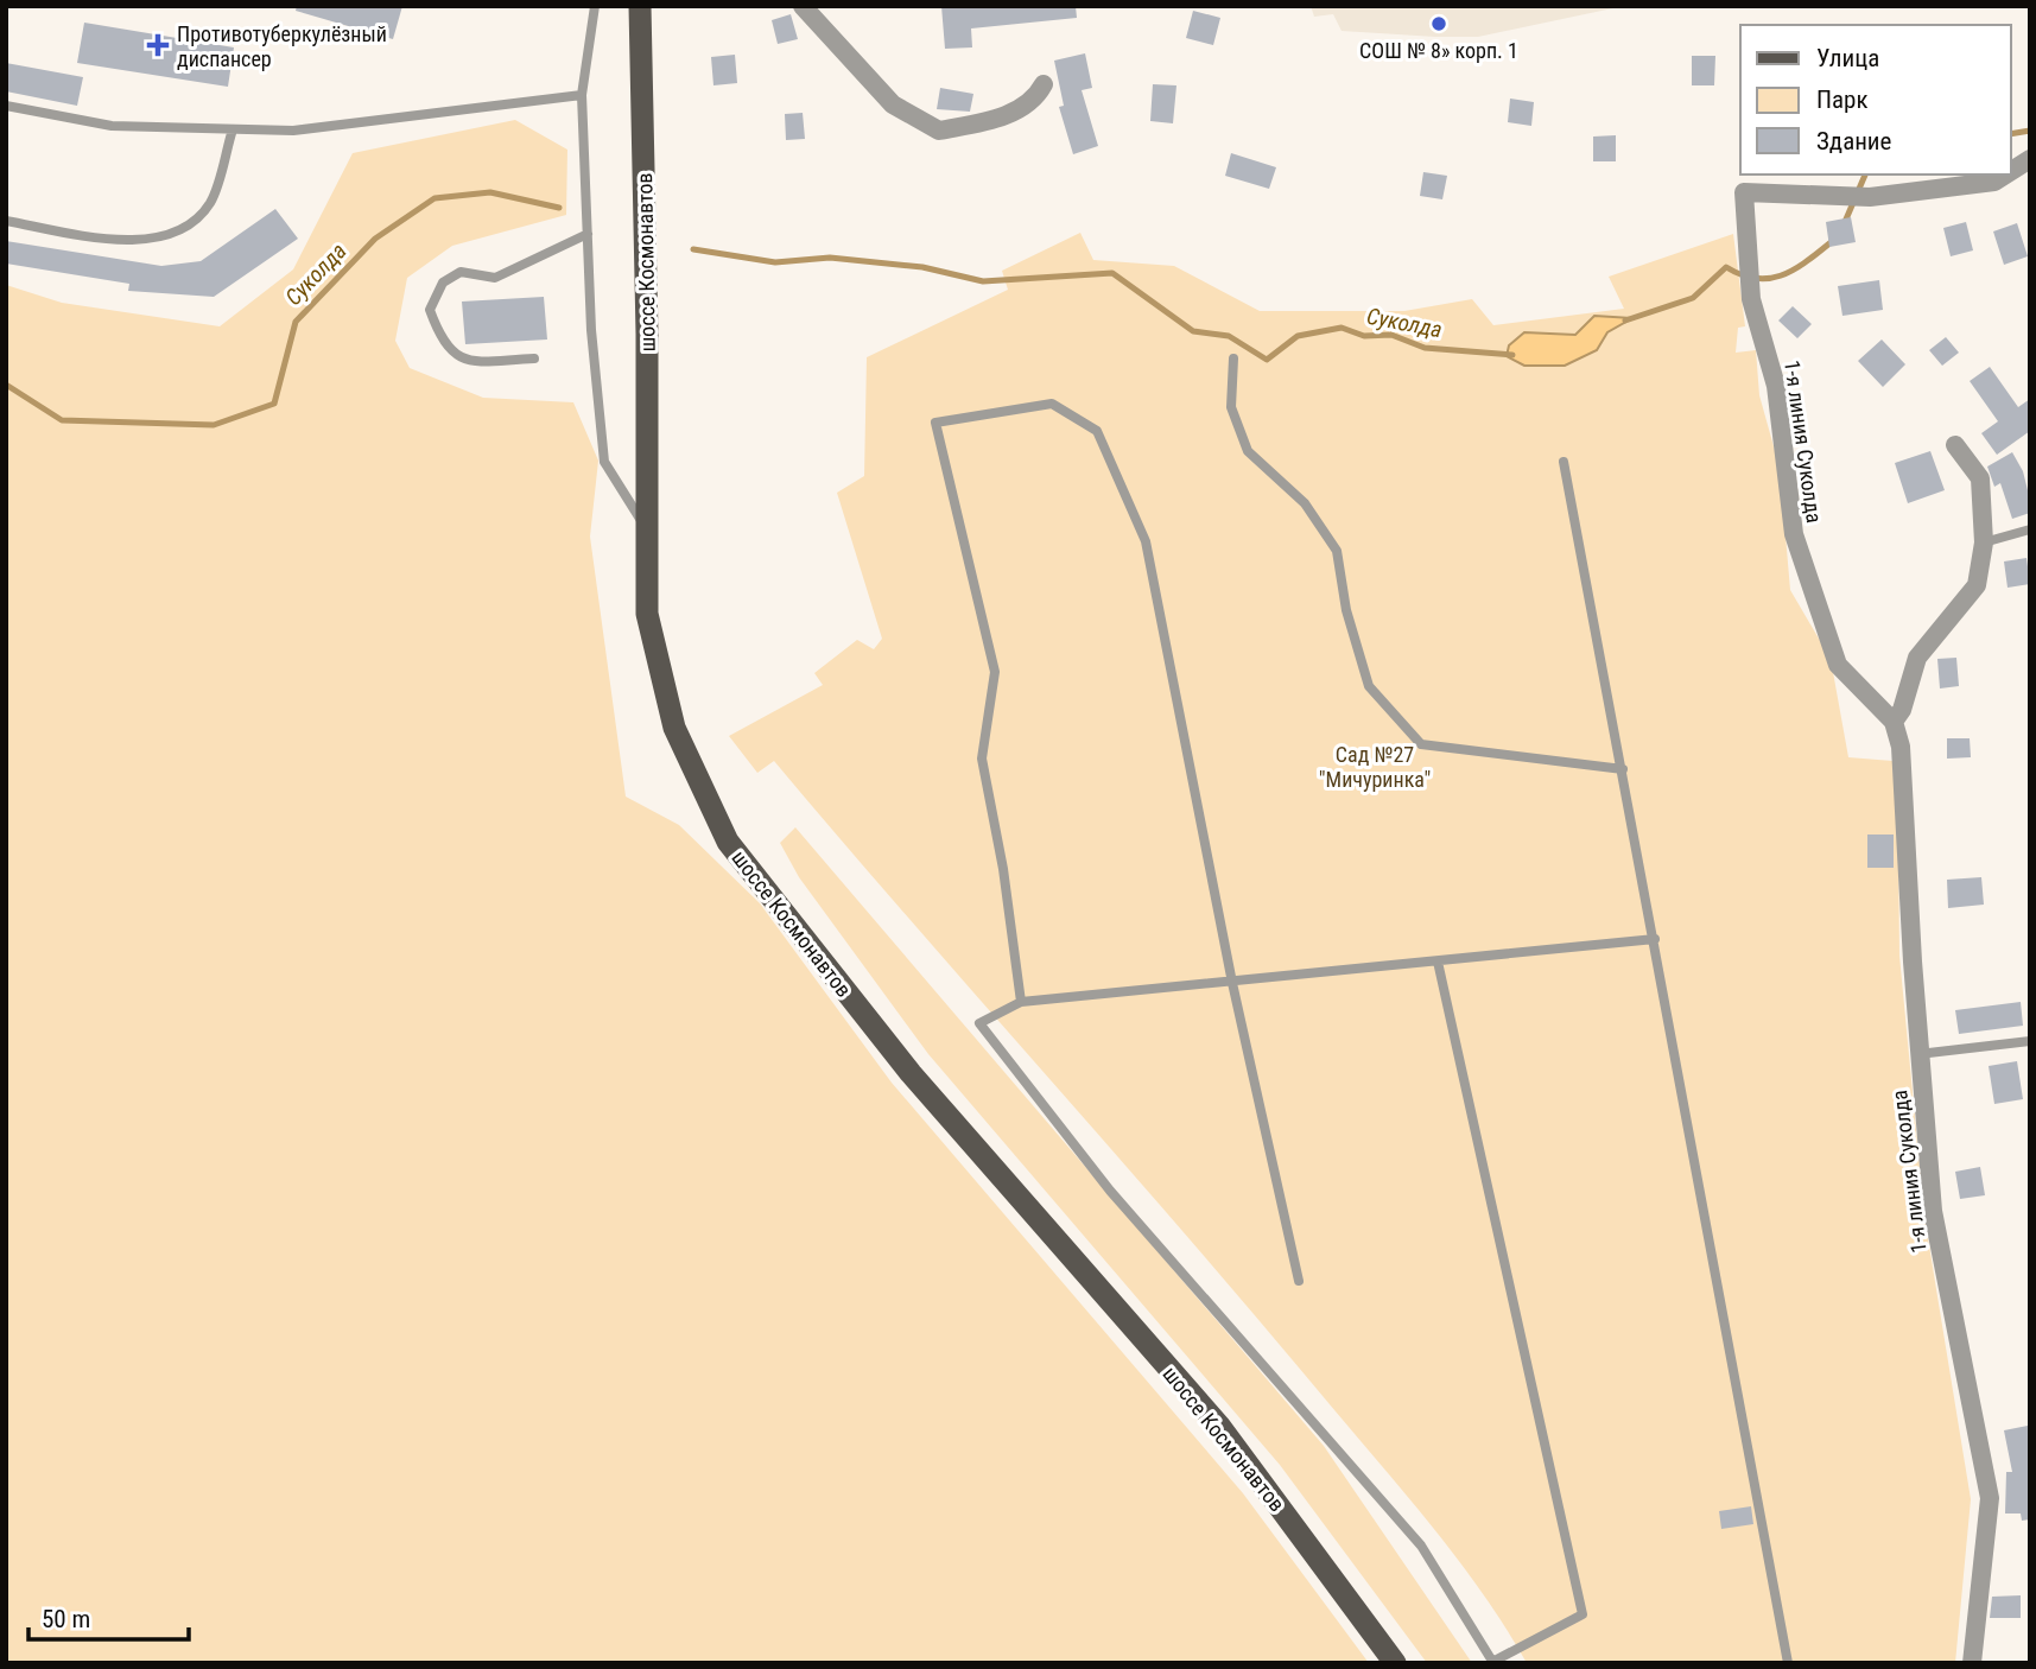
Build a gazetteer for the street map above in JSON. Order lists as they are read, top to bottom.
{
  "streets": {
    "main road": ["шоссе Космонавтов"],
    "street": ["1-я линия Суколда"]
  },
  "water": ["Суколда"],
  "parks": ["Сад №27 \"Мичуринка\""],
  "places": {
    "other": ["СОШ № 8» корп. 1"],
    "health": ["Противотуберкулёзный диспансер"]
  },
  "legend": ["Улица", "Парк", "Здание"],
  "scale_bar": "50 m"
}
